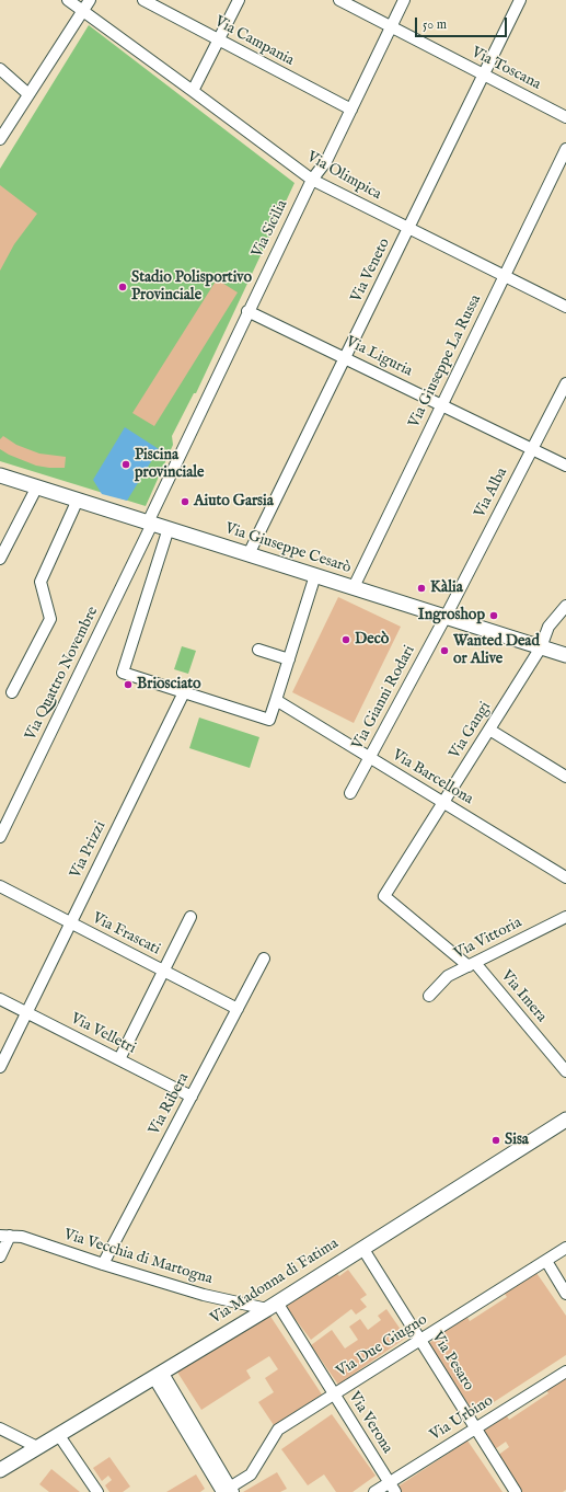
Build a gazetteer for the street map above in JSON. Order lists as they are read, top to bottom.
{
  "streets": {
    "street": [
      "Via Campania",
      "Via Toscana",
      "Via Olimpica",
      "Via Sicilia",
      "Via Veneto",
      "Via Liguria",
      "Via Giuseppe La Russa",
      "Via Alba",
      "Via Giuseppe Cesarò",
      "Via Quattro Novembre",
      "Via Gianni Rodari",
      "Via Gangi",
      "Via Barcellona",
      "Via Prizzi",
      "Via Frascati",
      "Via Vittoria",
      "Via Imera",
      "Via Velletri",
      "Via Ribera",
      "Via Vecchia di Martogna",
      "Via Madonna di Fatima",
      "Via Due Giugno",
      "Via Pesaro",
      "Via Urbino",
      "Via Verona"
    ]
  },
  "crossings": [
    ["Via Campania", "Via Sicilia"],
    ["Via Toscana", "Via Sicilia"],
    ["Via Toscana", "Via Veneto"],
    ["Via Olimpica", "Via Sicilia"],
    ["Via Olimpica", "Via Veneto"],
    ["Via Olimpica", "Via Giuseppe La Russa"],
    ["Via Sicilia", "Via Liguria"],
    ["Via Sicilia", "Via Giuseppe Cesarò"],
    ["Via Sicilia", "Via Quattro Novembre"],
    ["Via Veneto", "Via Liguria"],
    ["Via Veneto", "Via Giuseppe Cesarò"],
    ["Via Liguria", "Via Giuseppe La Russa"],
    ["Via Liguria", "Via Alba"],
    ["Via Giuseppe La Russa", "Via Giuseppe Cesarò"],
    ["Via Alba", "Via Giuseppe Cesarò"],
    ["Via Alba", "Via Gianni Rodari"],
    ["Via Giuseppe Cesarò", "Via Quattro Novembre"],
    ["Via Giuseppe Cesarò", "Via Gianni Rodari"],
    ["Via Giuseppe Cesarò", "Via Gangi"],
    ["Via Gianni Rodari", "Via Barcellona"],
    ["Via Gangi", "Via Barcellona"],
    ["Via Gangi", "Via Imera"],
    ["Via Prizzi", "Via Frascati"],
    ["Via Prizzi", "Via Velletri"],
    ["Via Frascati", "Via Ribera"],
    ["Via Vittoria", "Via Imera"],
    ["Via Velletri", "Via Ribera"],
    ["Via Ribera", "Via Vecchia di Martogna"],
    ["Via Vecchia di Martogna", "Via Madonna di Fatima"],
    ["Via Vecchia di Martogna", "Via Verona"],
    ["Via Madonna di Fatima", "Via Pesaro"],
    ["Via Madonna di Fatima", "Via Verona"],
    ["Via Due Giugno", "Via Pesaro"],
    ["Via Due Giugno", "Via Verona"],
    ["Via Pesaro", "Via Urbino"],
    ["Via Urbino", "Via Verona"]
  ],
  "places": [
    "Stadio Polisportivo Provinciale",
    "Piscina provinciale",
    "Aiuto Garsia",
    "Kàlia",
    "Ingroshop",
    "Decò",
    "Wanted Dead or Alive",
    "Briosciato",
    "Sisa"
  ],
  "scale_bar": "50 m"
}
